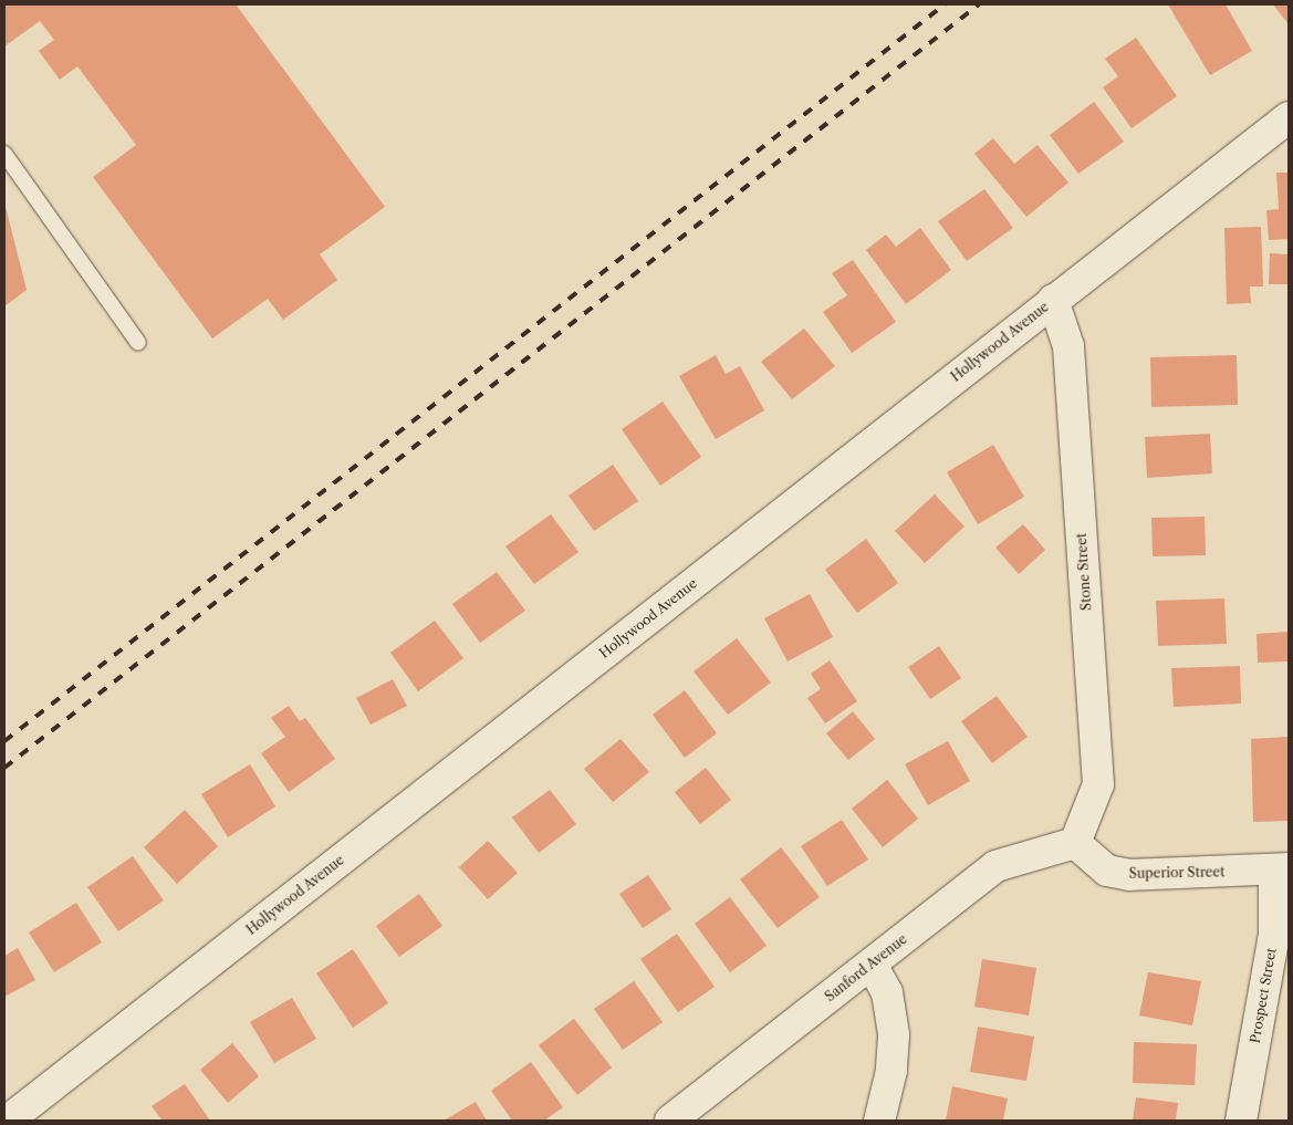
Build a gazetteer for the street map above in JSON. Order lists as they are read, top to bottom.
{
  "streets": {
    "street": [
      "Hollywood Avenue",
      "Stone Street",
      "Superior Street",
      "Sanford Avenue",
      "Prospect Street"
    ]
  },
  "crossings": [
    ["Hollywood Avenue", "Stone Street"],
    ["Stone Street", "Superior Street"],
    ["Stone Street", "Sanford Avenue"],
    ["Superior Street", "Sanford Avenue"],
    ["Superior Street", "Prospect Street"]
  ]
}
